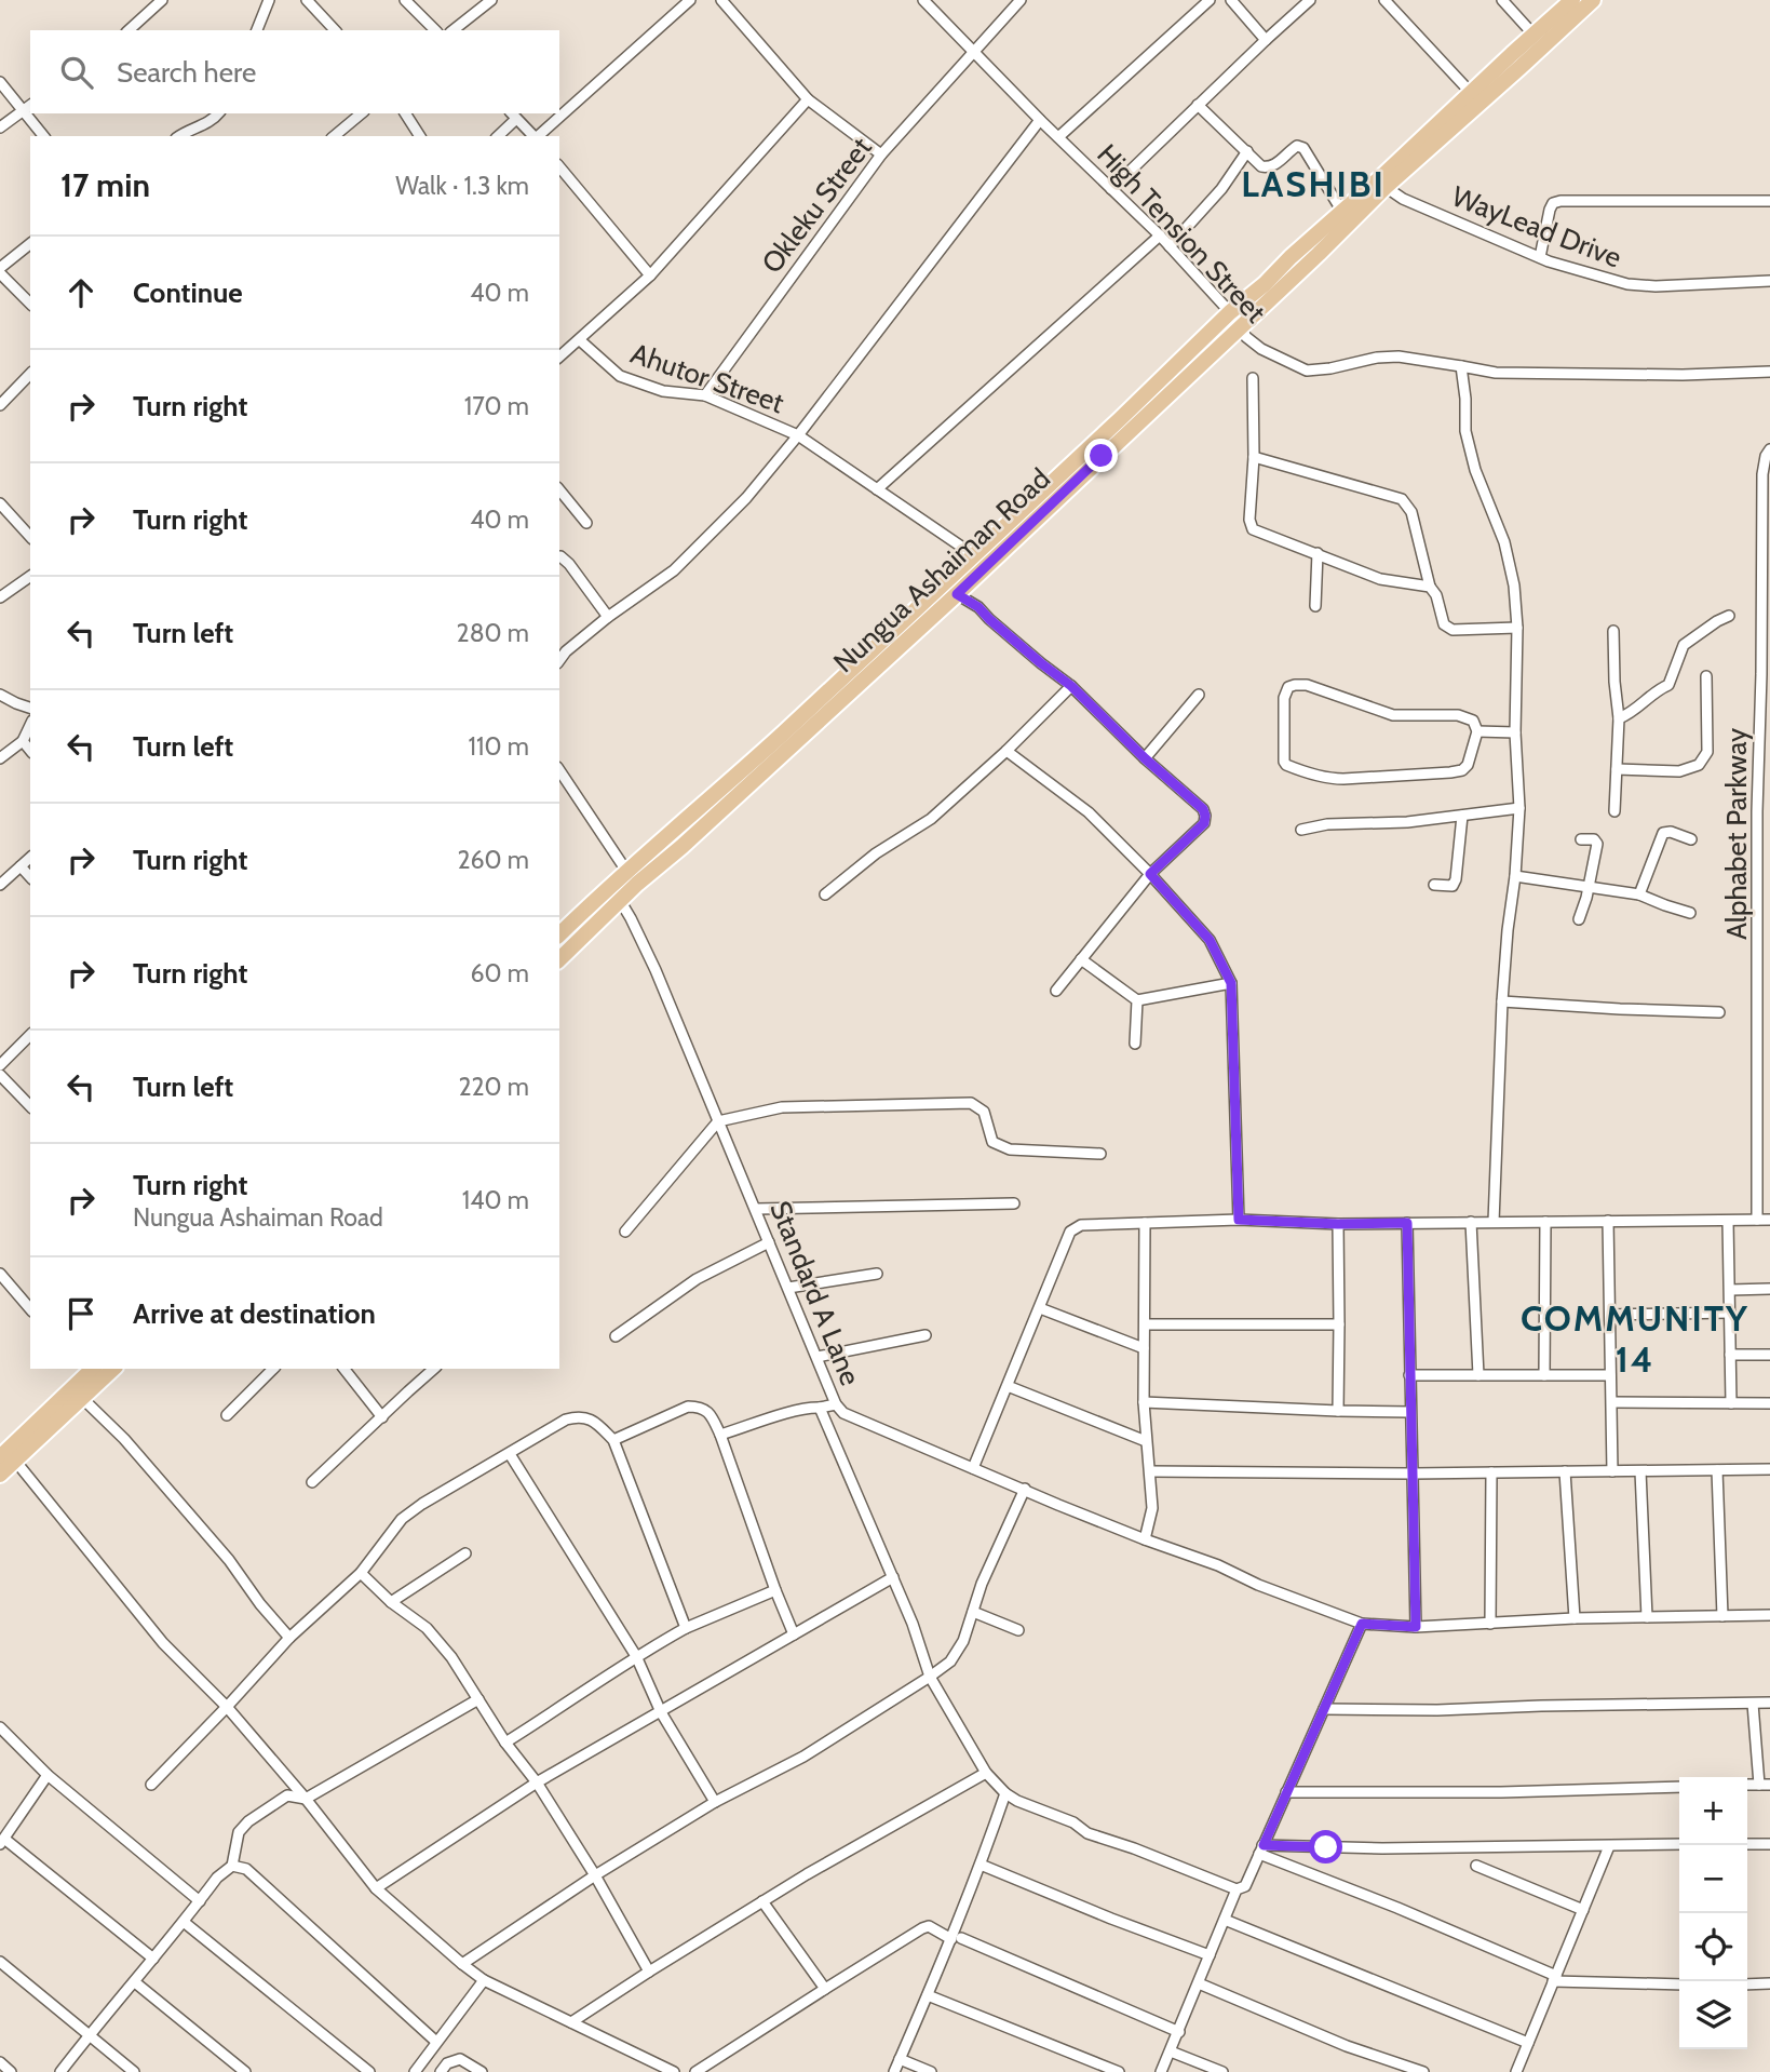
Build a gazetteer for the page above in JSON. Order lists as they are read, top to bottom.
{
  "streets": {
    "main road": ["Nungua Ashaiman Road"],
    "street": [
      "Okleku Street",
      "WayLead Drive",
      "High Tension Street",
      "Ahutor Street",
      "Alphabet Parkway",
      "Standard A Lane"
    ]
  },
  "crossings": [
    ["Okleku Street", "High Tension Street"],
    ["Okleku Street", "Ahutor Street"],
    ["WayLead Drive", "Nungua Ashaiman Road"],
    ["High Tension Street", "Nungua Ashaiman Road"],
    ["Ahutor Street", "Nungua Ashaiman Road"],
    ["Nungua Ashaiman Road", "Standard A Lane"]
  ],
  "districts": ["LASHIBI", "COMMUNITY 14"],
  "page": {
    "search": "Search here",
    "heading": ["17 min", "Walk · 1.3 km"],
    "list": [
      ["Continue", "40 m"],
      ["Turn right", "170 m"],
      ["Turn right", "40 m"],
      ["Turn left", "280 m"],
      ["Turn left", "110 m"],
      ["Turn right", "260 m"],
      ["Turn right", "60 m"],
      ["Turn left", "220 m"],
      ["Turn right", "Nungua Ashaiman Road", "140 m"],
      "Arrive at destination"
    ],
    "map_buttons": ["+", "−"]
  }
}
